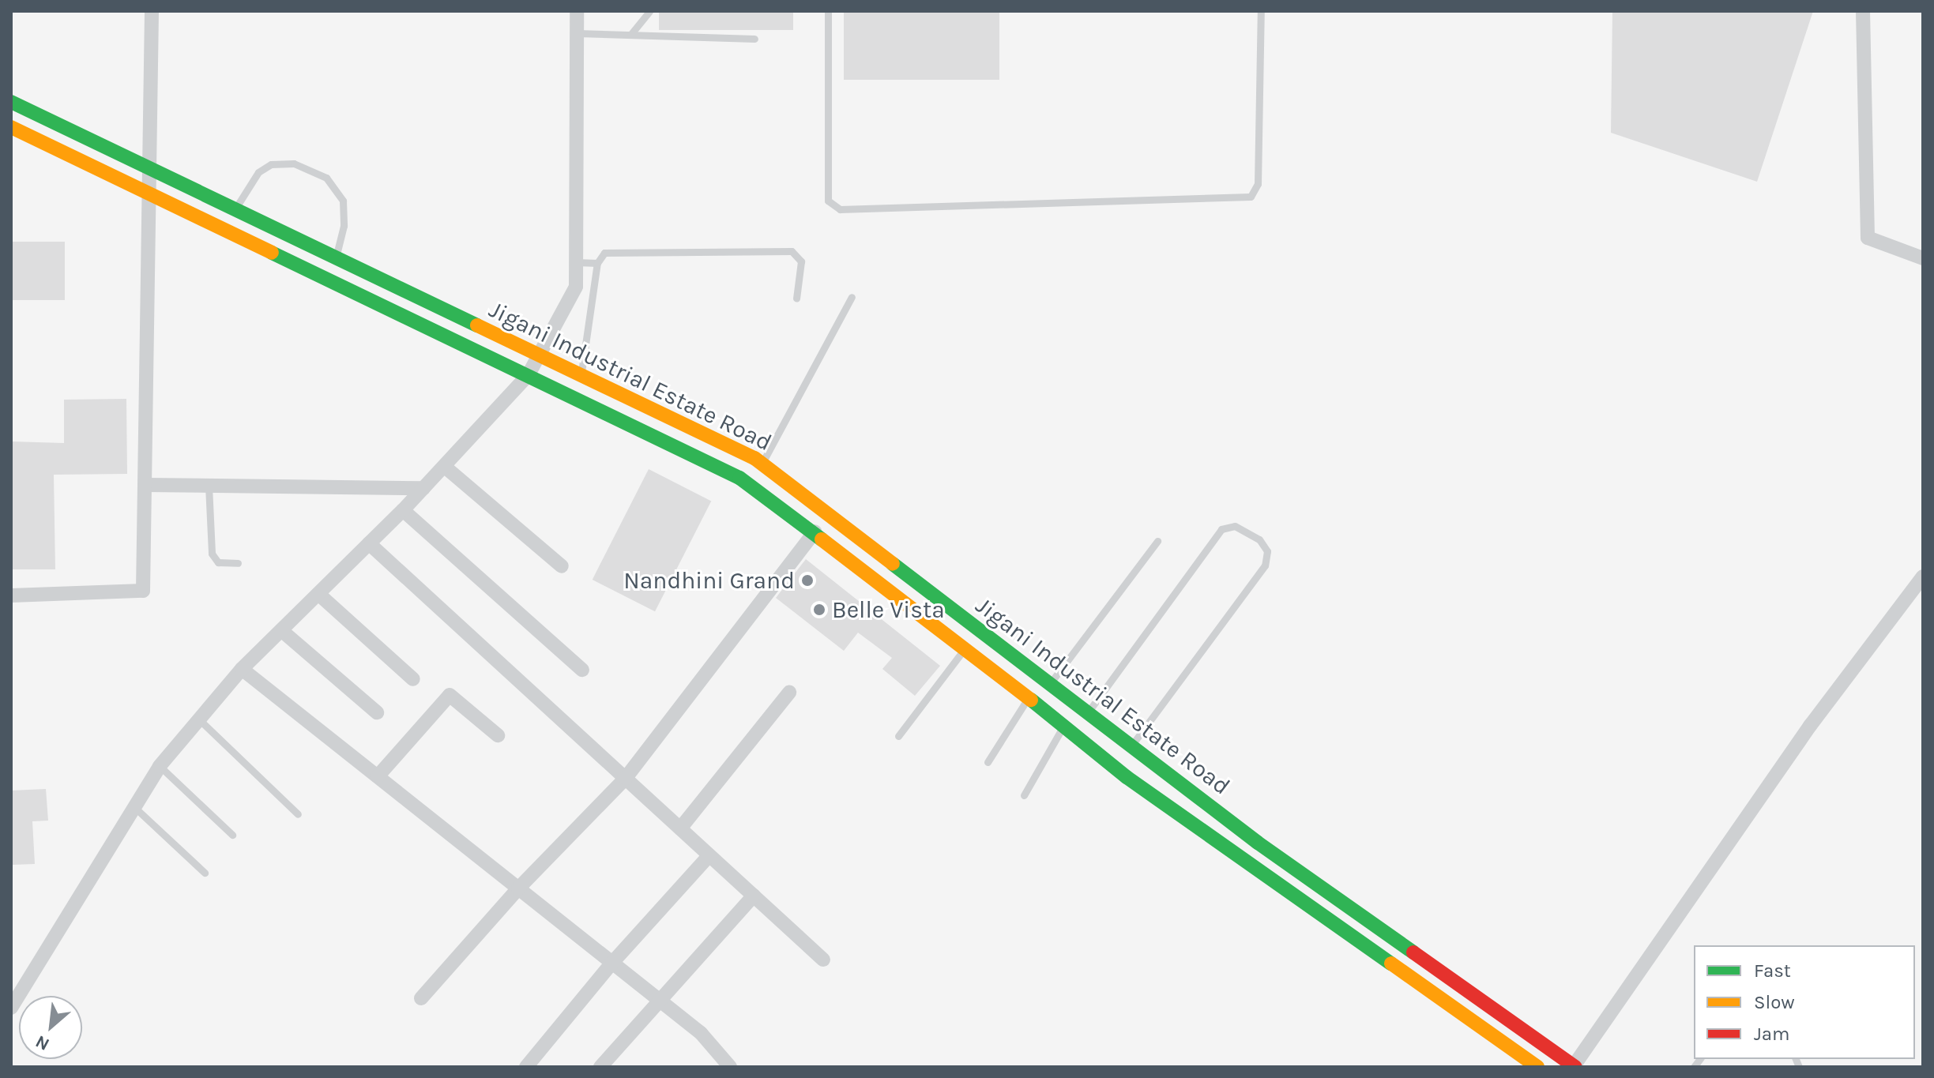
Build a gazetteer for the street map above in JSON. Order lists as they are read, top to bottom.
{
  "streets": {
    "main road": ["Jigani Industrial Estate Road"]
  },
  "places": ["Nandhini Grand", "Belle Vista"],
  "legend": ["Fast", "Slow", "Jam"],
  "north": "bottom left"
}
